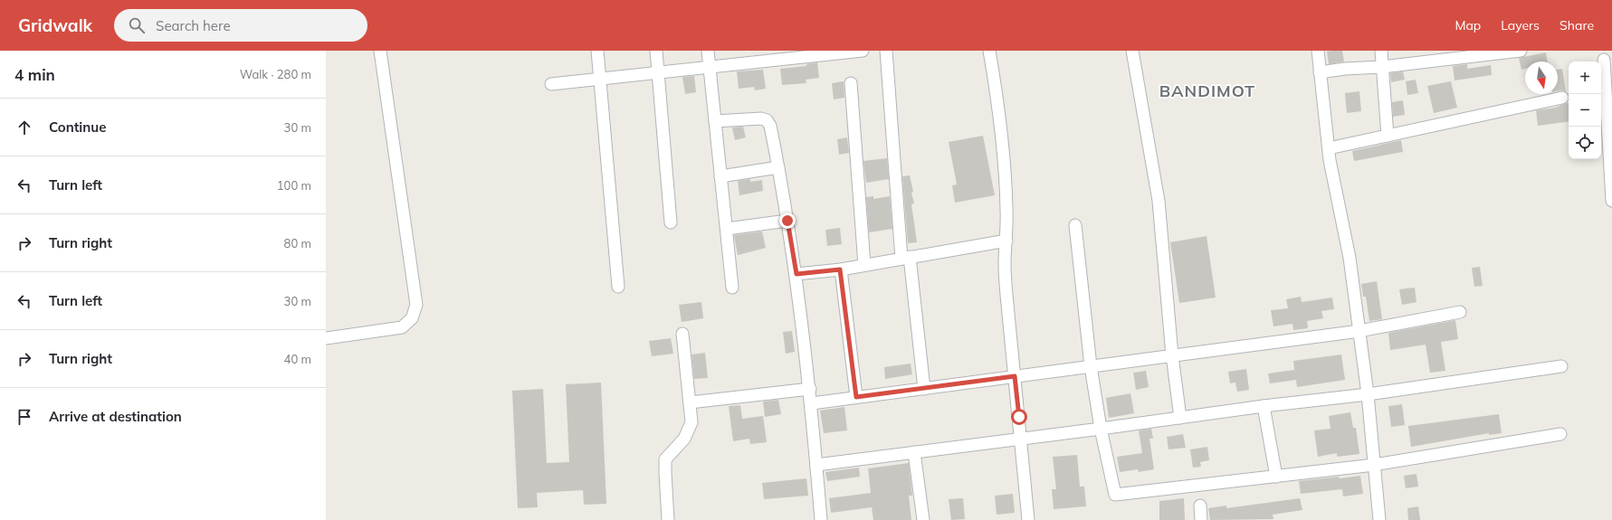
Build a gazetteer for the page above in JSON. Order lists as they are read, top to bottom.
{
  "districts": ["BANDIMOT"],
  "north": "bottom",
  "page": {
    "header": "Gridwalk",
    "search": "Search here",
    "nav": ["Map", "Layers", "Share"],
    "heading": ["4 min", "Walk · 280 m"],
    "map_buttons": ["+", "−"],
    "list": [
      ["Continue", "30 m"],
      ["Turn left", "100 m"],
      ["Turn right", "80 m"],
      ["Turn left", "30 m"],
      ["Turn right", "40 m"],
      "Arrive at destination"
    ]
  }
}
